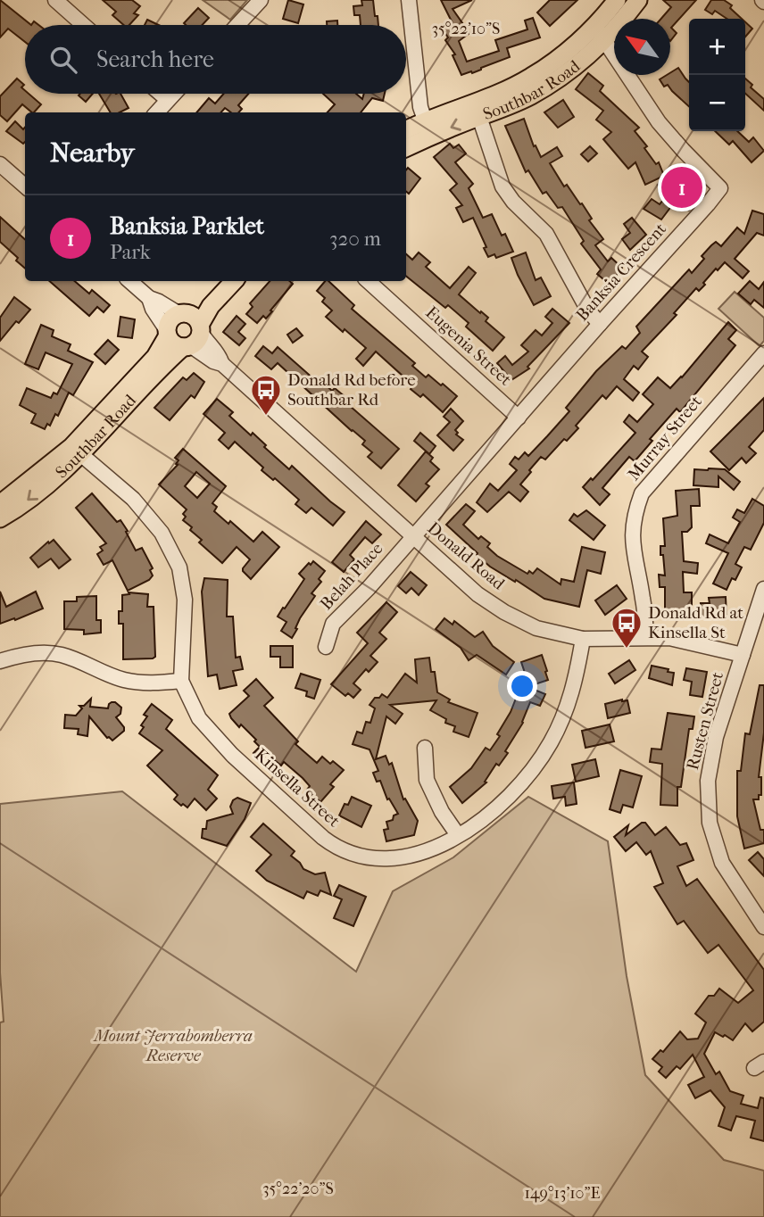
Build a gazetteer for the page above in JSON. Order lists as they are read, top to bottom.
{
  "streets": {
    "main road": ["Southbar Road"],
    "street": [
      "Banksia Crescent",
      "Eugenia Street",
      "Murray Street",
      "Donald Road",
      "Belah Place",
      "Rusten Street",
      "Kinsella Street"
    ]
  },
  "crossings": [
    ["Southbar Road", "Banksia Crescent"],
    ["Southbar Road", "Donald Road"],
    ["Southbar Road", "Kinsella Street"],
    ["Banksia Crescent", "Eugenia Street"],
    ["Banksia Crescent", "Donald Road"],
    ["Banksia Crescent", "Belah Place"],
    ["Murray Street", "Donald Road"],
    ["Donald Road", "Belah Place"],
    ["Donald Road", "Rusten Street"],
    ["Donald Road", "Kinsella Street"]
  ],
  "parks": ["Mount Jerrabomberra Reserve"],
  "places": {
    "bus stop": ["Donald Rd before Southbar Rd", "Donald Rd at Kinsella St"]
  },
  "north": "top left",
  "page": {
    "map_buttons": ["+", "−"],
    "search": "Search here",
    "heading": "Nearby",
    "pins": "1",
    "list": [
      {
        "mark": "1",
        "name": "Banksia Parklet",
        "note": "Park",
        "value": "320 m"
      }
    ]
  },
  "coordinates": ["35°22'10\"S", "35°22'20\"S", "149°13'10\"E"]
}
